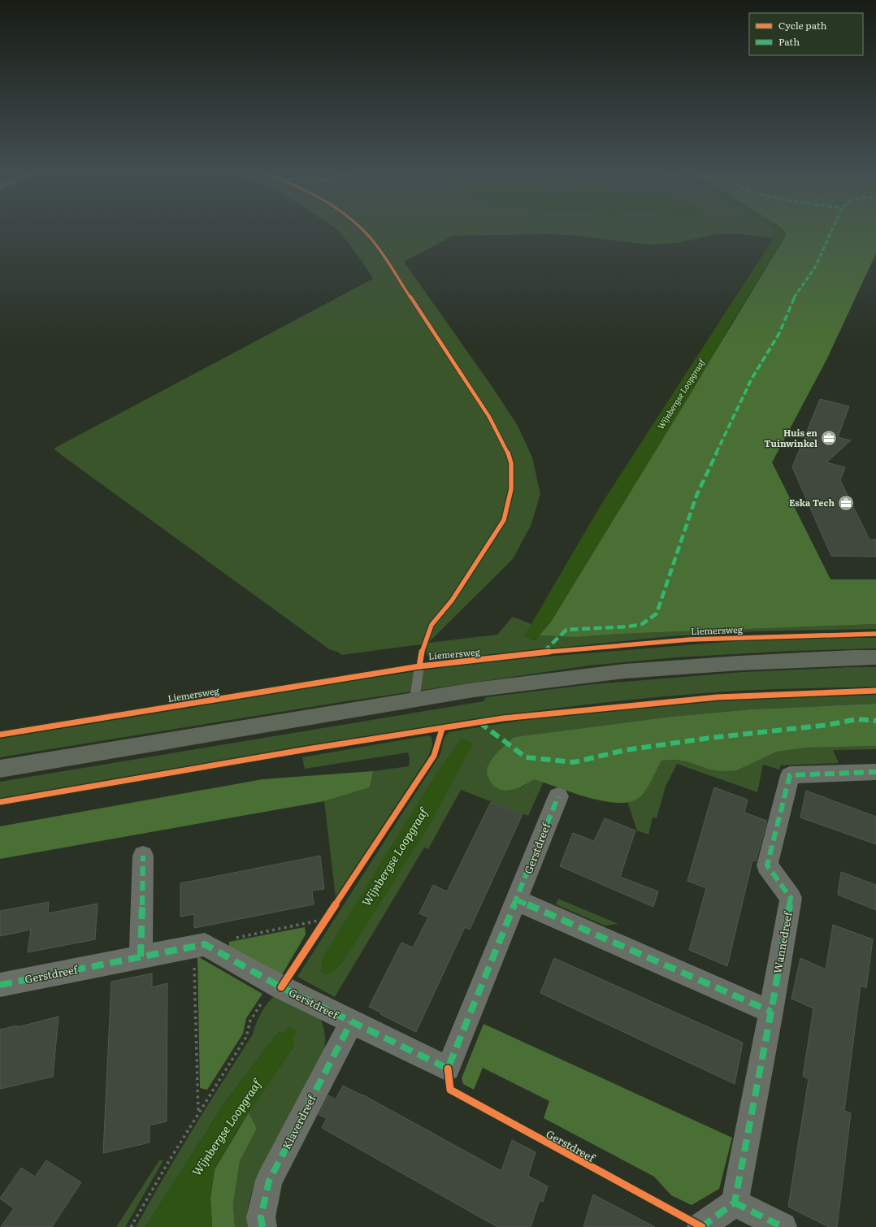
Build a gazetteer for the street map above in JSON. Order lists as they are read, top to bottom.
{
  "streets": {
    "street": ["Gerstdreef", "Wannedreef", "Klaverdreef"],
    "cycle path": ["Liemersweg"]
  },
  "crossings": [
    ["Gerstdreef", "Klaverdreef"]
  ],
  "water": ["Wijnbergse Loopgraaf"],
  "places": {
    "office": ["Huis en Tuinwinkel", "Eska Tech"]
  },
  "legend": ["Cycle path", "Path"]
}
